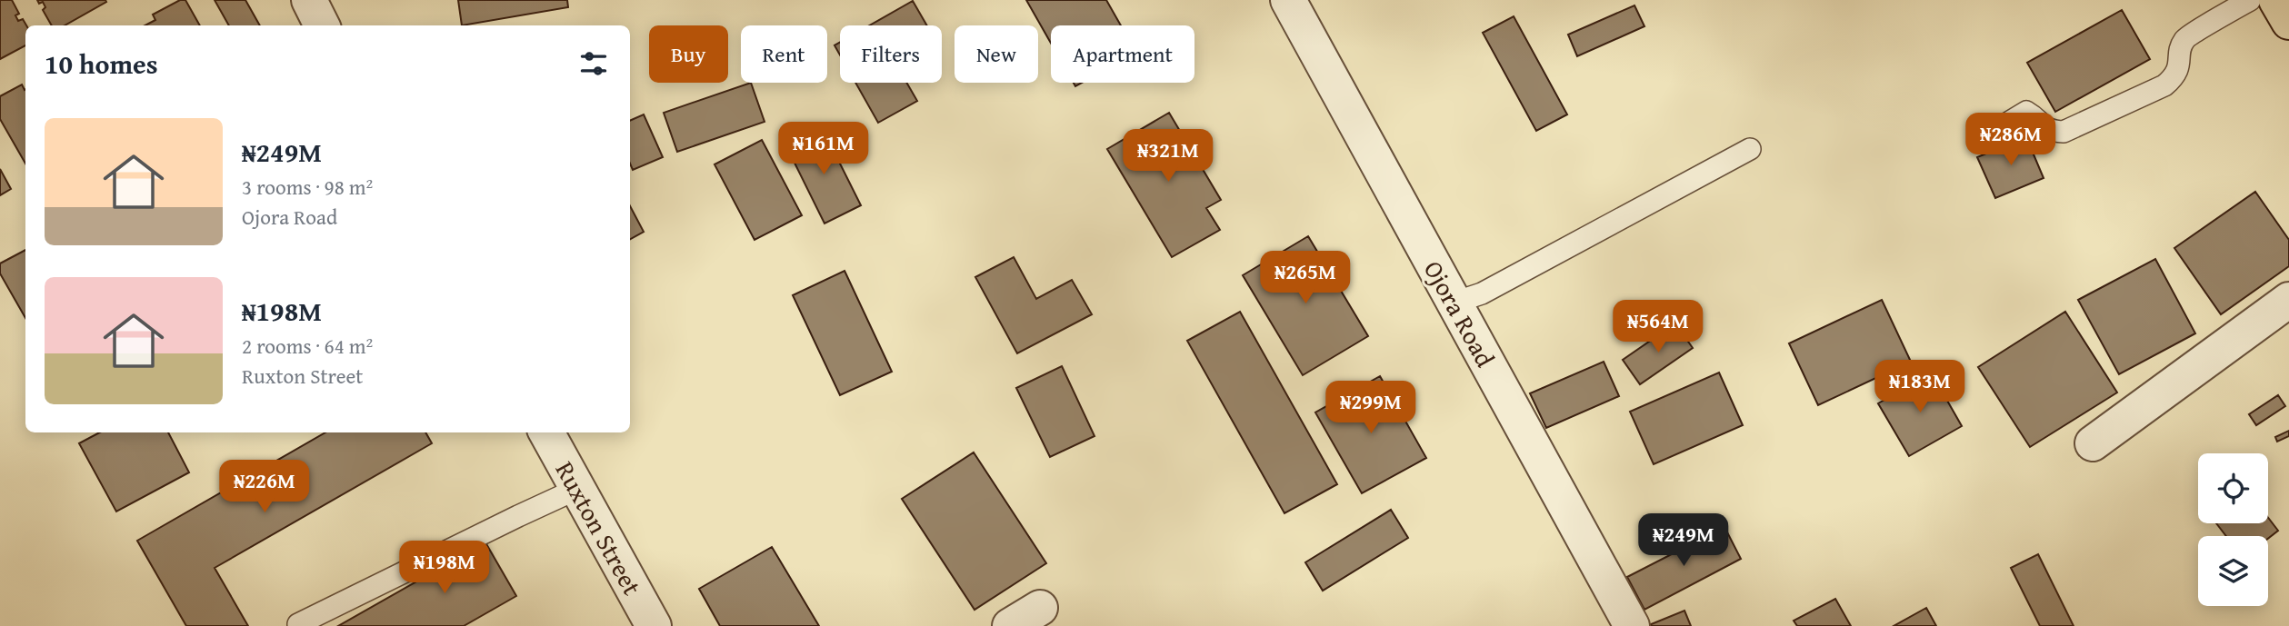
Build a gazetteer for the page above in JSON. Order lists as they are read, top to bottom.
{
  "streets": {
    "street": ["Ojora Road", "Ruxton Street"]
  },
  "page": {
    "chip": [
      "Buy",
      "Rent",
      "Filters",
      "New",
      "Apartment"
    ],
    "heading": "10 homes",
    "list": [
      {
        "name": "₦249M",
        "note": "3 rooms · 98 m² · Ojora Road"
      },
      {
        "name": "₦198M",
        "note": "2 rooms · 64 m² · Ruxton Street"
      }
    ],
    "price": [
      "₦286M",
      "₦161M",
      "₦321M",
      "₦265M",
      "₦564M",
      "₦183M",
      "₦299M",
      "₦226M",
      "₦249M",
      "₦198M"
    ]
  }
}
